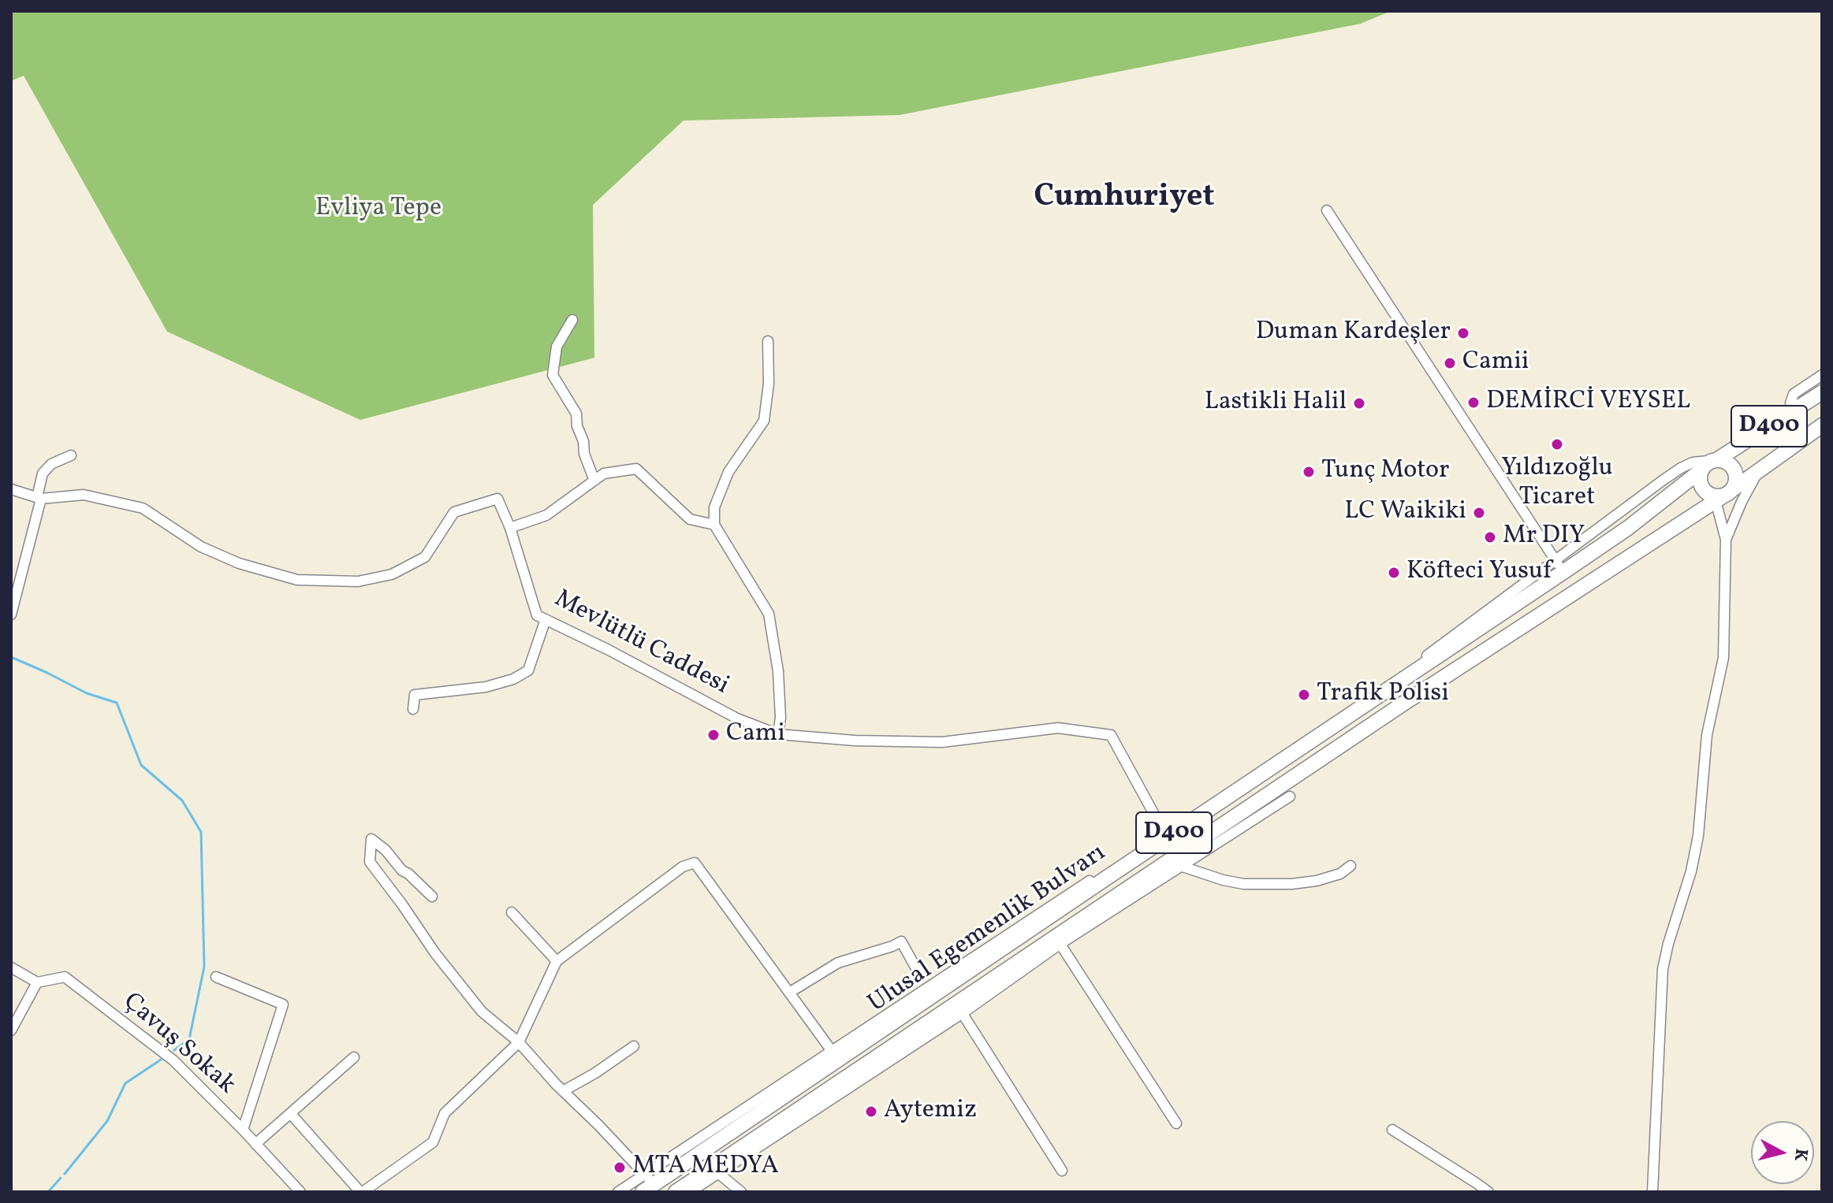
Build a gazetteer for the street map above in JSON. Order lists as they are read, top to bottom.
{
  "streets": {
    "highway": ["D400", "Ulusal Egemenlik Bulvarı"],
    "street": ["Mevlütlü Caddesi", "Çavuş Sokak"]
  },
  "crossings": [
    ["D400", "Ulusal Egemenlik Bulvarı"],
    ["Mevlütlü Caddesi", "Ulusal Egemenlik Bulvarı"]
  ],
  "districts": ["Cumhuriyet"],
  "parks": ["Evliya Tepe"],
  "places": [
    "Duman Kardeşler",
    "Camii",
    "DEMİRCİ VEYSEL",
    "Lastikli Halil",
    "Yıldızoğlu Ticaret",
    "Tunç Motor",
    "LC Waikiki",
    "Mr DIY",
    "Köfteci Yusuf",
    "Trafik Polisi",
    "Cami",
    "Aytemiz",
    "MTA MEDYA"
  ],
  "north": "right"
}
